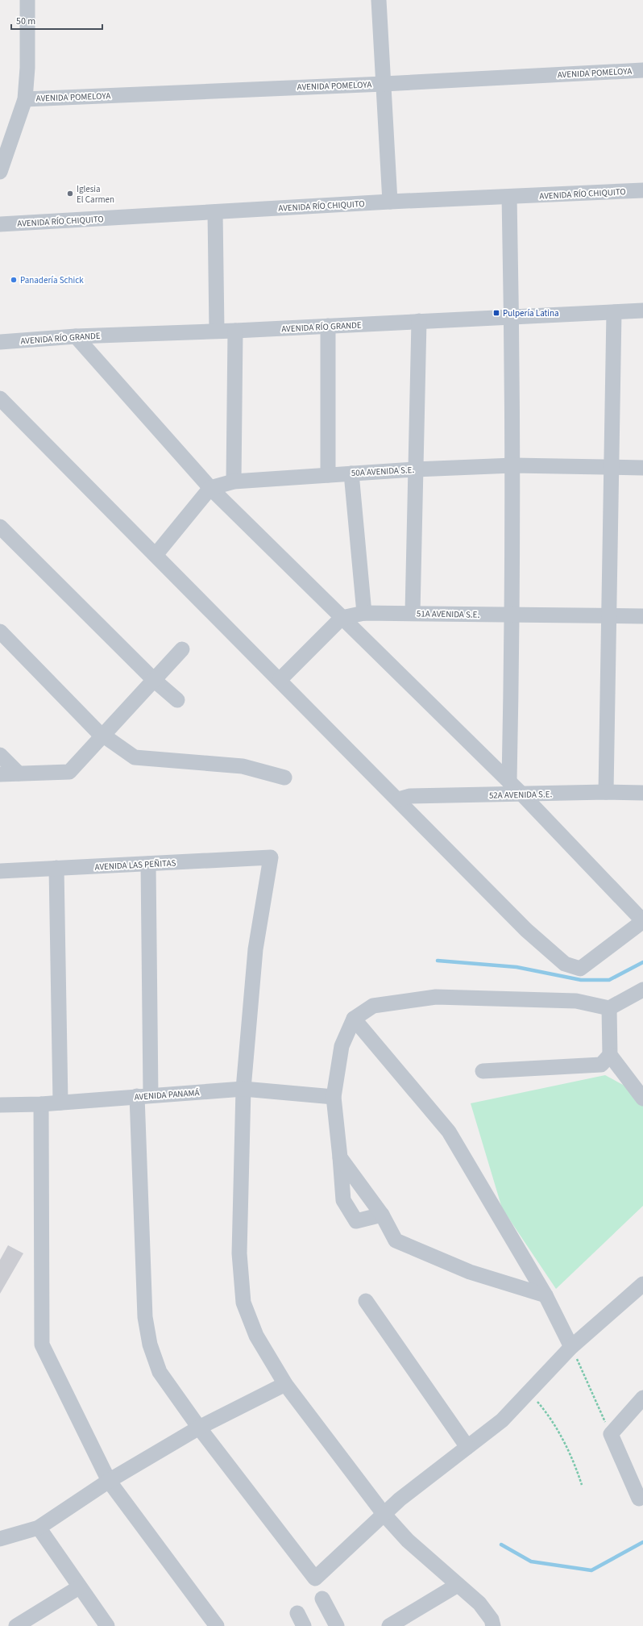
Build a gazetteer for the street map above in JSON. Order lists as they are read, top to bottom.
{
  "streets": {
    "street": [
      "AVENIDA POMELOYA",
      "AVENIDA RÍO CHIQUITO",
      "AVENIDA RÍO GRANDE",
      "50A AVENIDA S.E.",
      "51A AVENIDA S.E.",
      "52A AVENIDA S.E.",
      "AVENIDA LAS PEÑITAS",
      "AVENIDA PANAMÁ"
    ]
  },
  "crossings": [
    ["AVENIDA LAS PEÑITAS", "AVENIDA PANAMÁ"]
  ],
  "places": {
    "other": ["Iglesia El Carmen", "Panadería Schick"],
    "transit": ["Pulpería Latina"]
  },
  "scale_bar": "50 m"
}
